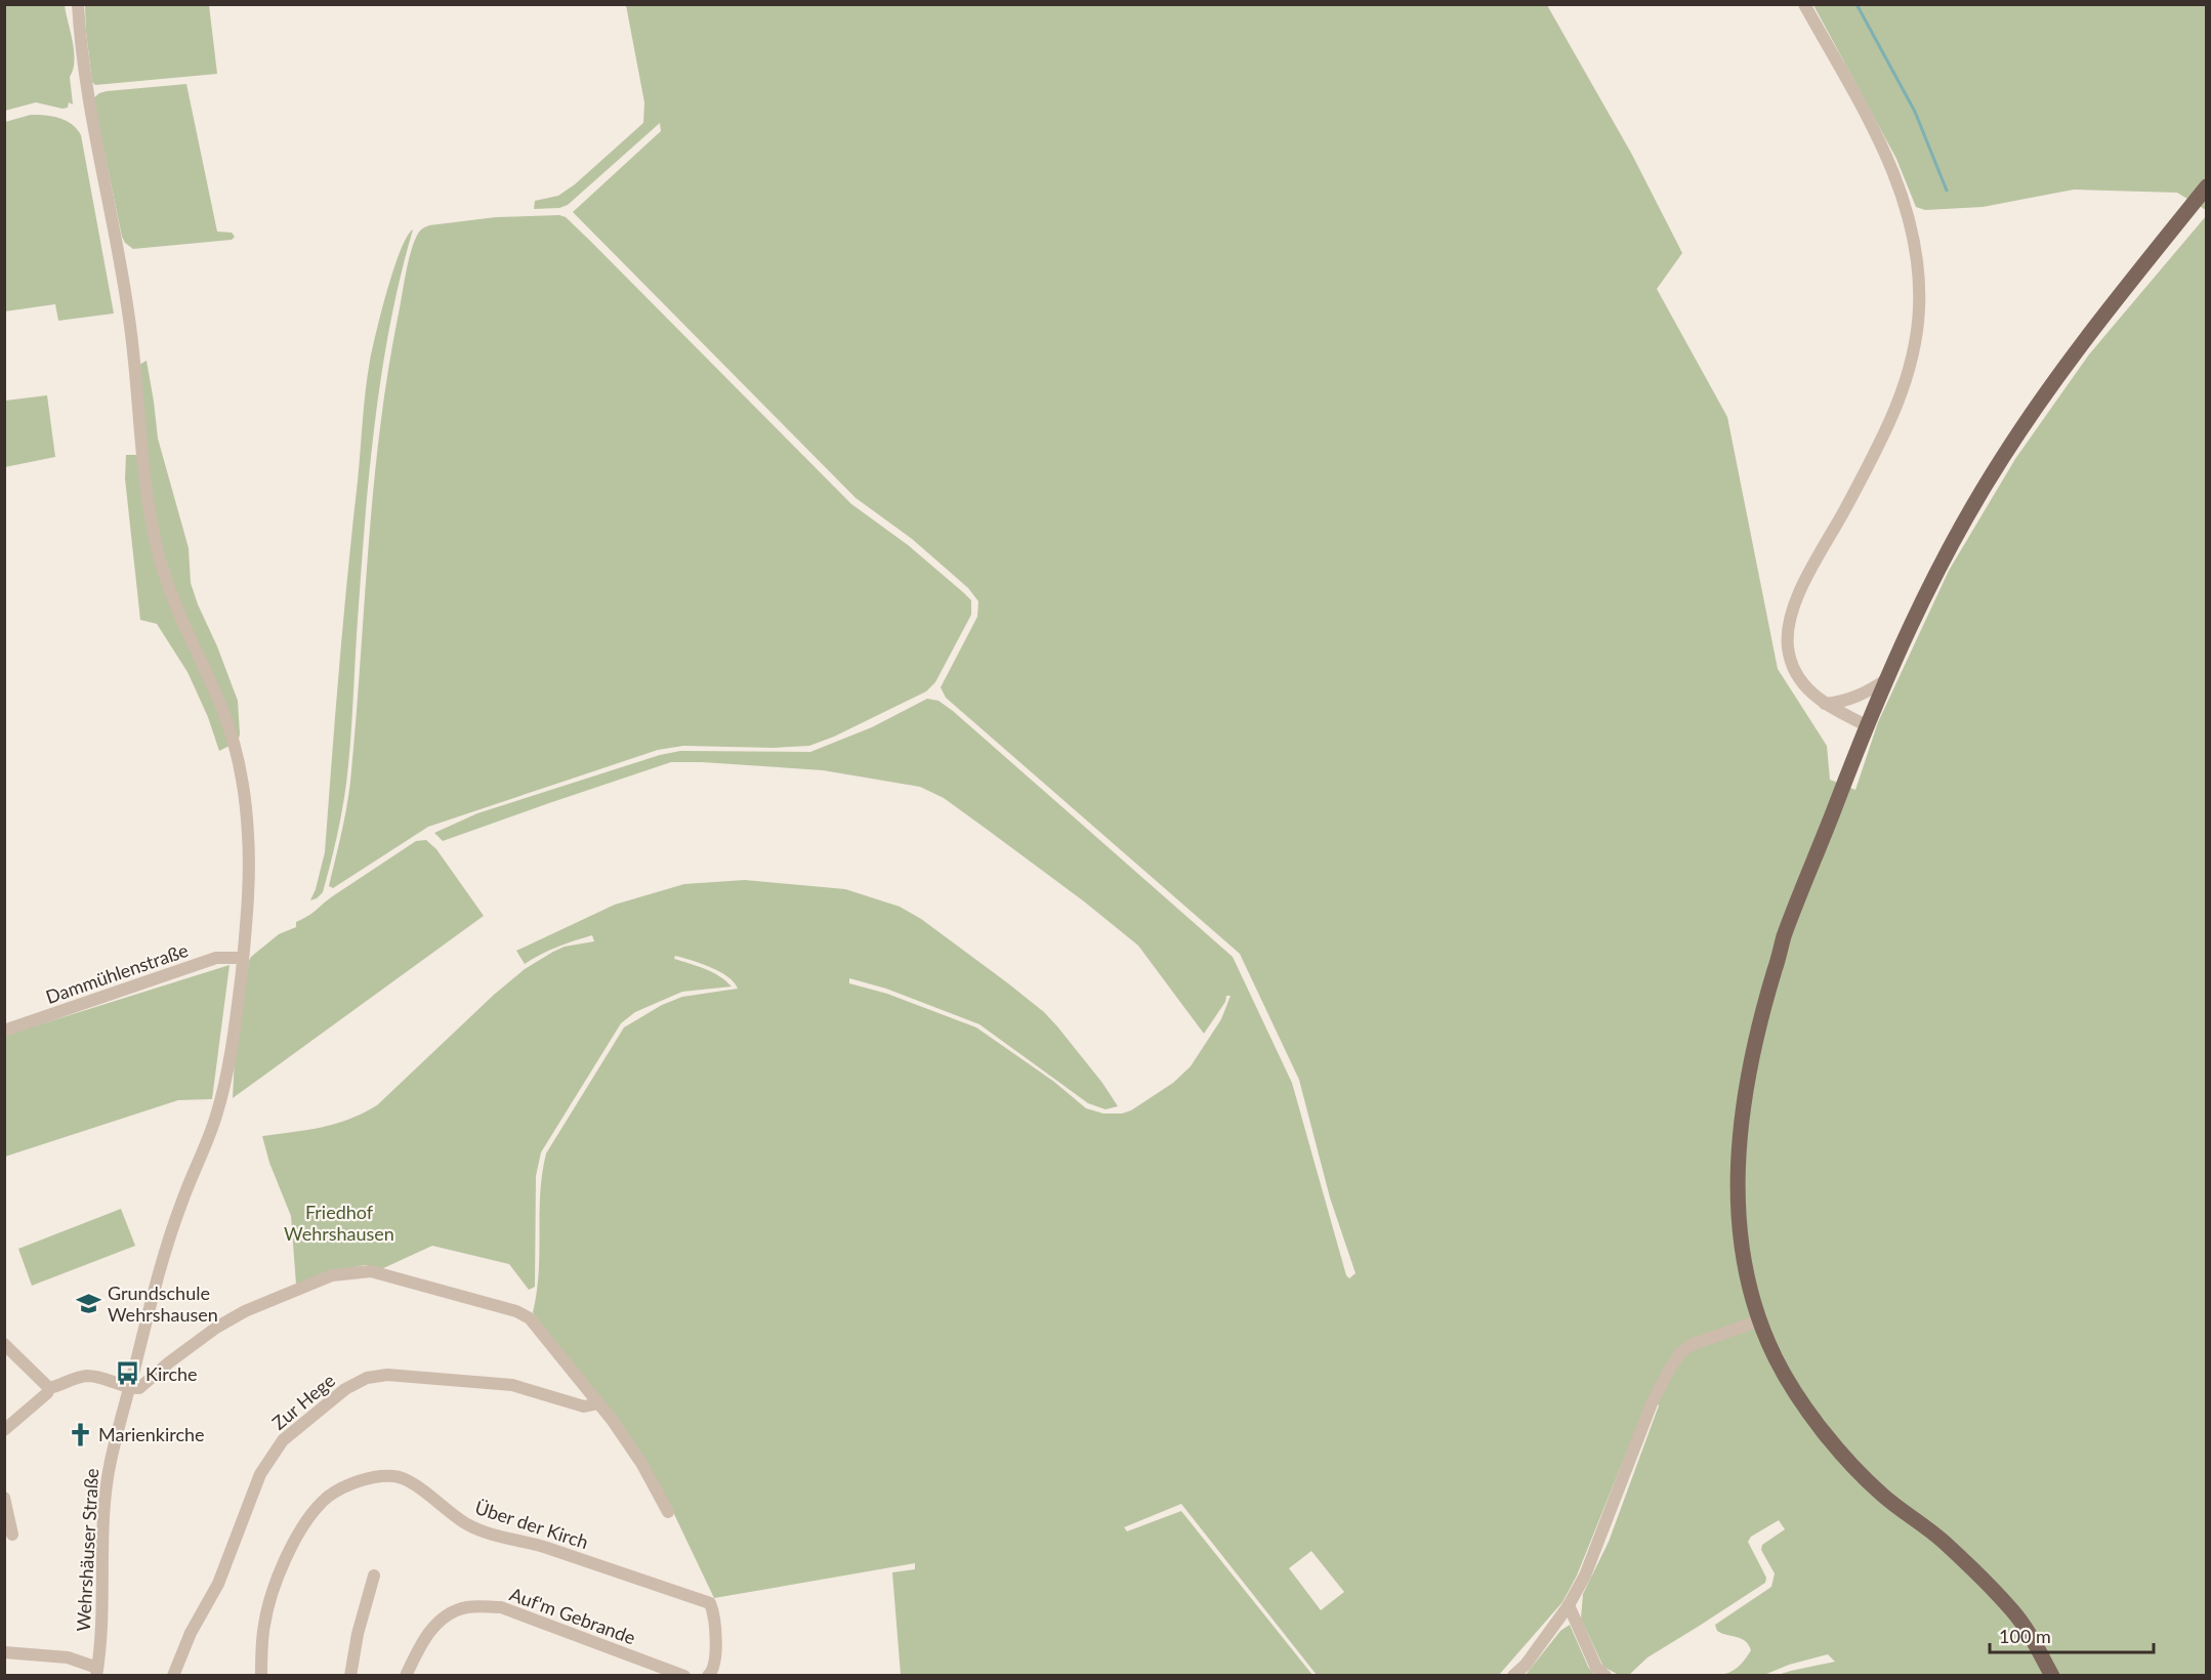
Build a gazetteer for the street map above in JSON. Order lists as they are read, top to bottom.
{
  "streets": {
    "street": [
      "Dammühlenstraße",
      "Zur Hege",
      "Über der Kirch",
      "Wehrshäuser Straße",
      "Auf'm Gebrande"
    ]
  },
  "crossings": [
    ["Dammühlenstraße", "Wehrshäuser Straße"]
  ],
  "parks": ["Friedhof Wehrshausen"],
  "places": {
    "school or university": ["Grundschule Wehrshausen"],
    "bus stop": ["Kirche"],
    "church": ["Marienkirche"]
  },
  "scale_bar": "100 m"
}
